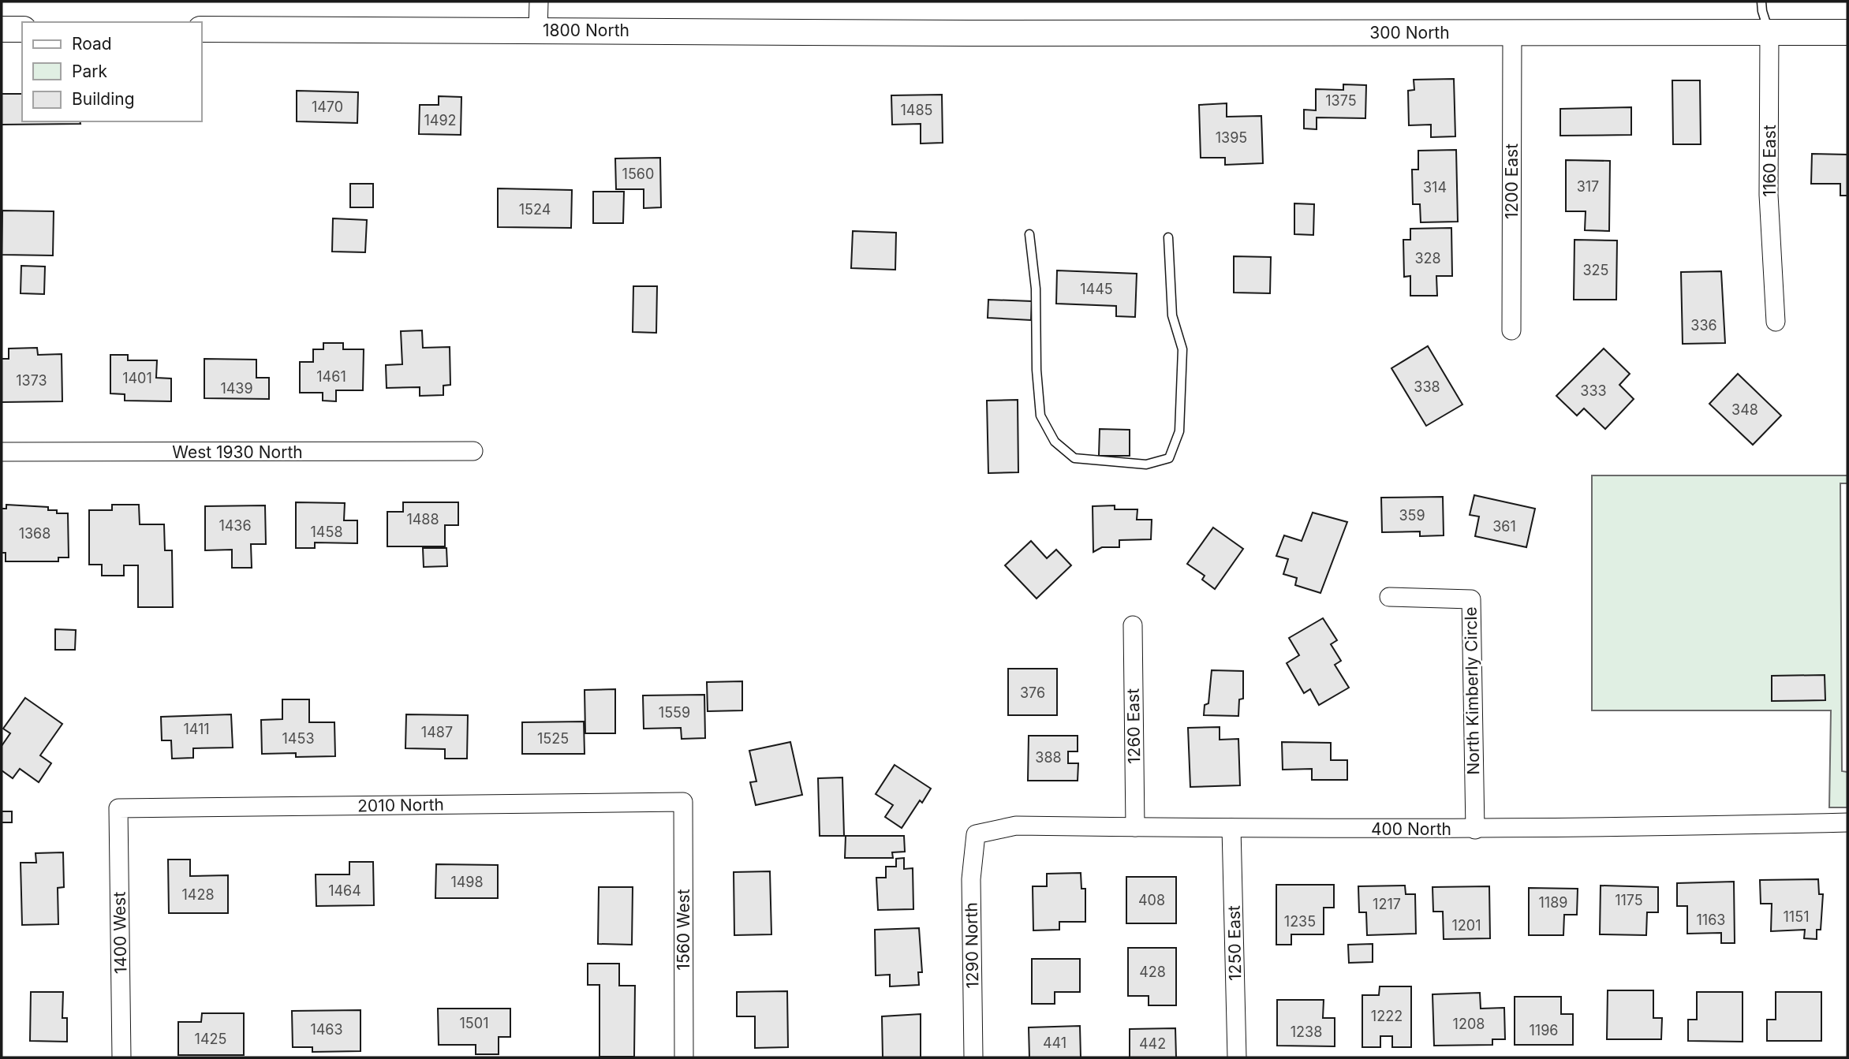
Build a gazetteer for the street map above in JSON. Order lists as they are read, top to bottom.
{
  "streets": {
    "street": [
      "1800 North",
      "300 North",
      "1160 East",
      "1200 East",
      "West 1930 North",
      "North Kimberly Circle",
      "1260 East",
      "2010 North",
      "400 North",
      "1560 West",
      "1400 West",
      "1250 East",
      "1290 North"
    ]
  },
  "crossings": [
    ["1800 North", "300 North"],
    ["300 North", "1160 East"],
    ["300 North", "1200 East"],
    ["North Kimberly Circle", "400 North"],
    ["1260 East", "400 North"],
    ["2010 North", "1560 West"],
    ["2010 North", "1400 West"],
    ["400 North", "1250 East"],
    ["400 North", "1290 North"]
  ],
  "house_numbers": [
    "1375",
    "1470",
    "1485",
    "1492",
    "1395",
    "1560",
    "317",
    "314",
    "1524",
    "328",
    "325",
    "1445",
    "336",
    "1461",
    "1401",
    "1373",
    "338",
    "1439",
    "333",
    "348",
    "359",
    "1488",
    "1436",
    "361",
    "1458",
    "1368",
    "376",
    "1559",
    "1411",
    "1487",
    "1453",
    "1525",
    "388",
    "1498",
    "1464",
    "1428",
    "408",
    "1175",
    "1189",
    "1217",
    "1151",
    "1163",
    "1235",
    "1201",
    "428",
    "1222",
    "1501",
    "1208",
    "1463",
    "1196",
    "1238",
    "1425",
    "441",
    "442"
  ],
  "legend": ["Road", "Park", "Building"]
}
